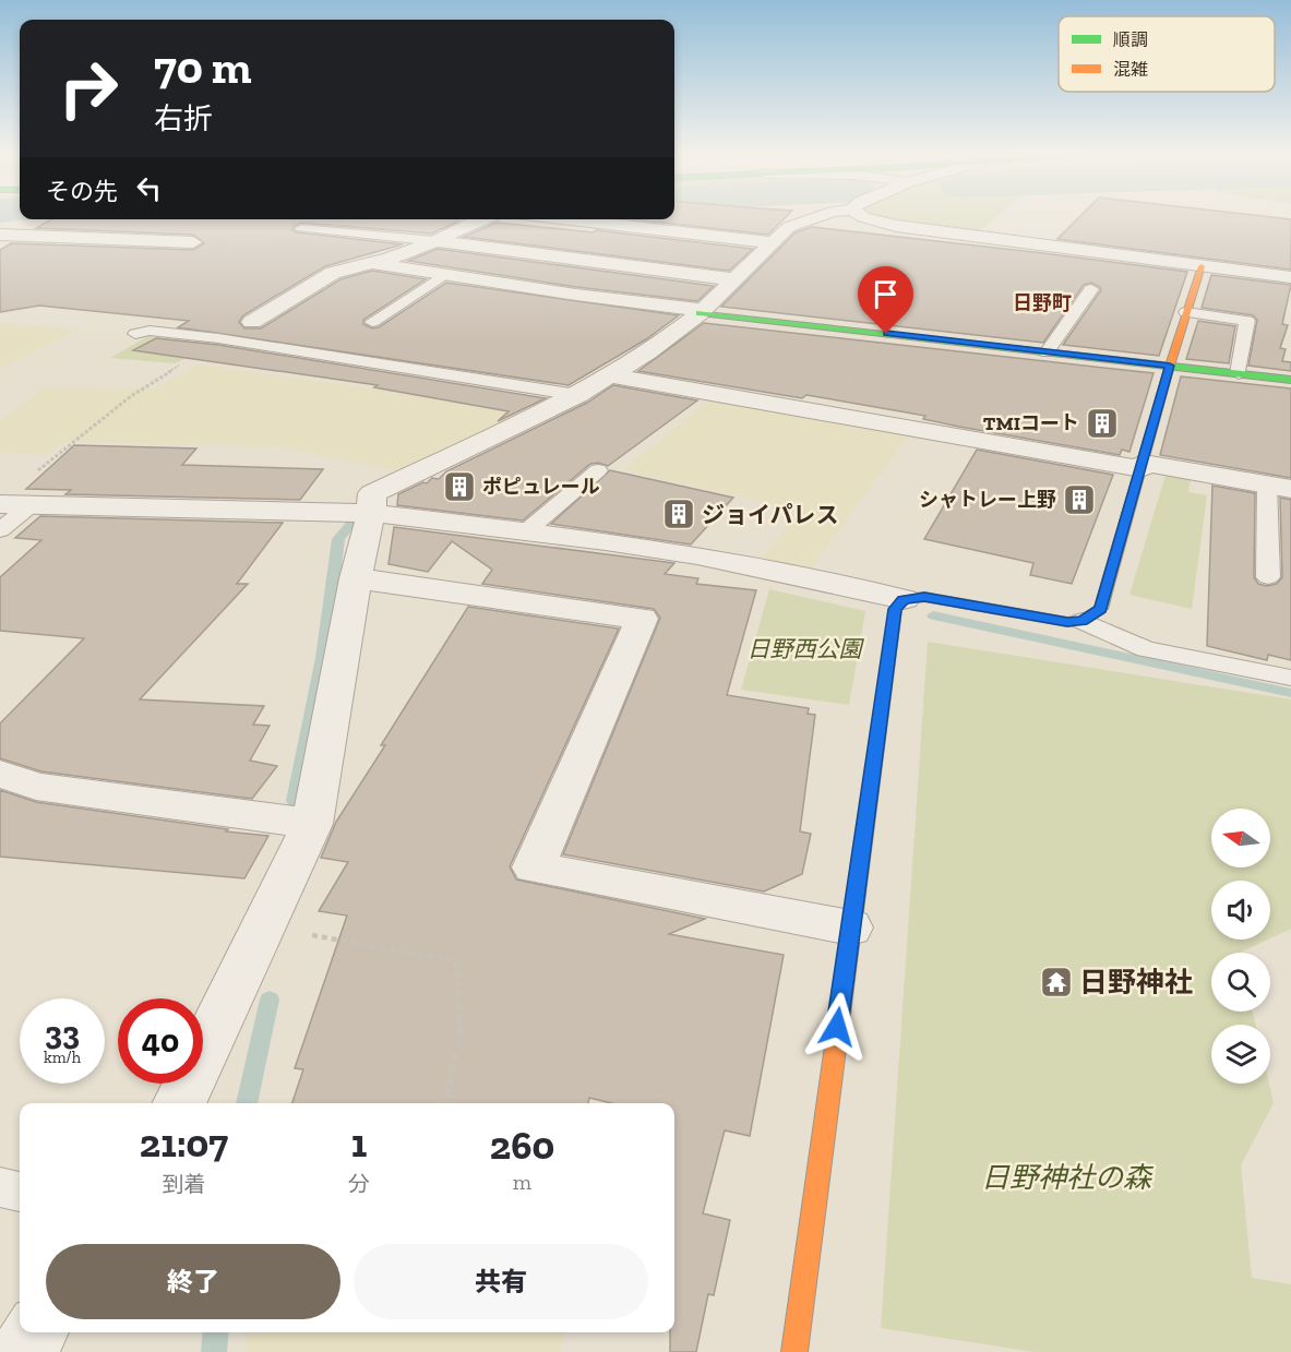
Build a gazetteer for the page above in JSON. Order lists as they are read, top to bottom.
{
  "districts": ["日野町"],
  "parks": ["日野西公園", "日野神社の森"],
  "places": {
    "building": [
      "TMIコート",
      "ポピュレール",
      "シャトレー上野",
      "ジョイパレス"
    ],
    "temple": ["日野神社"]
  },
  "legend": ["順調", "混雑"],
  "north": "left",
  "page": {
    "turn": ["70 m", "右折"],
    "then": "その先",
    "speed": "33 km/h",
    "limit": "40",
    "eta": [
      "21:07",
      "到着",
      "1",
      "分",
      "260",
      "m"
    ],
    "buttons": ["終了", "共有"]
  }
}
